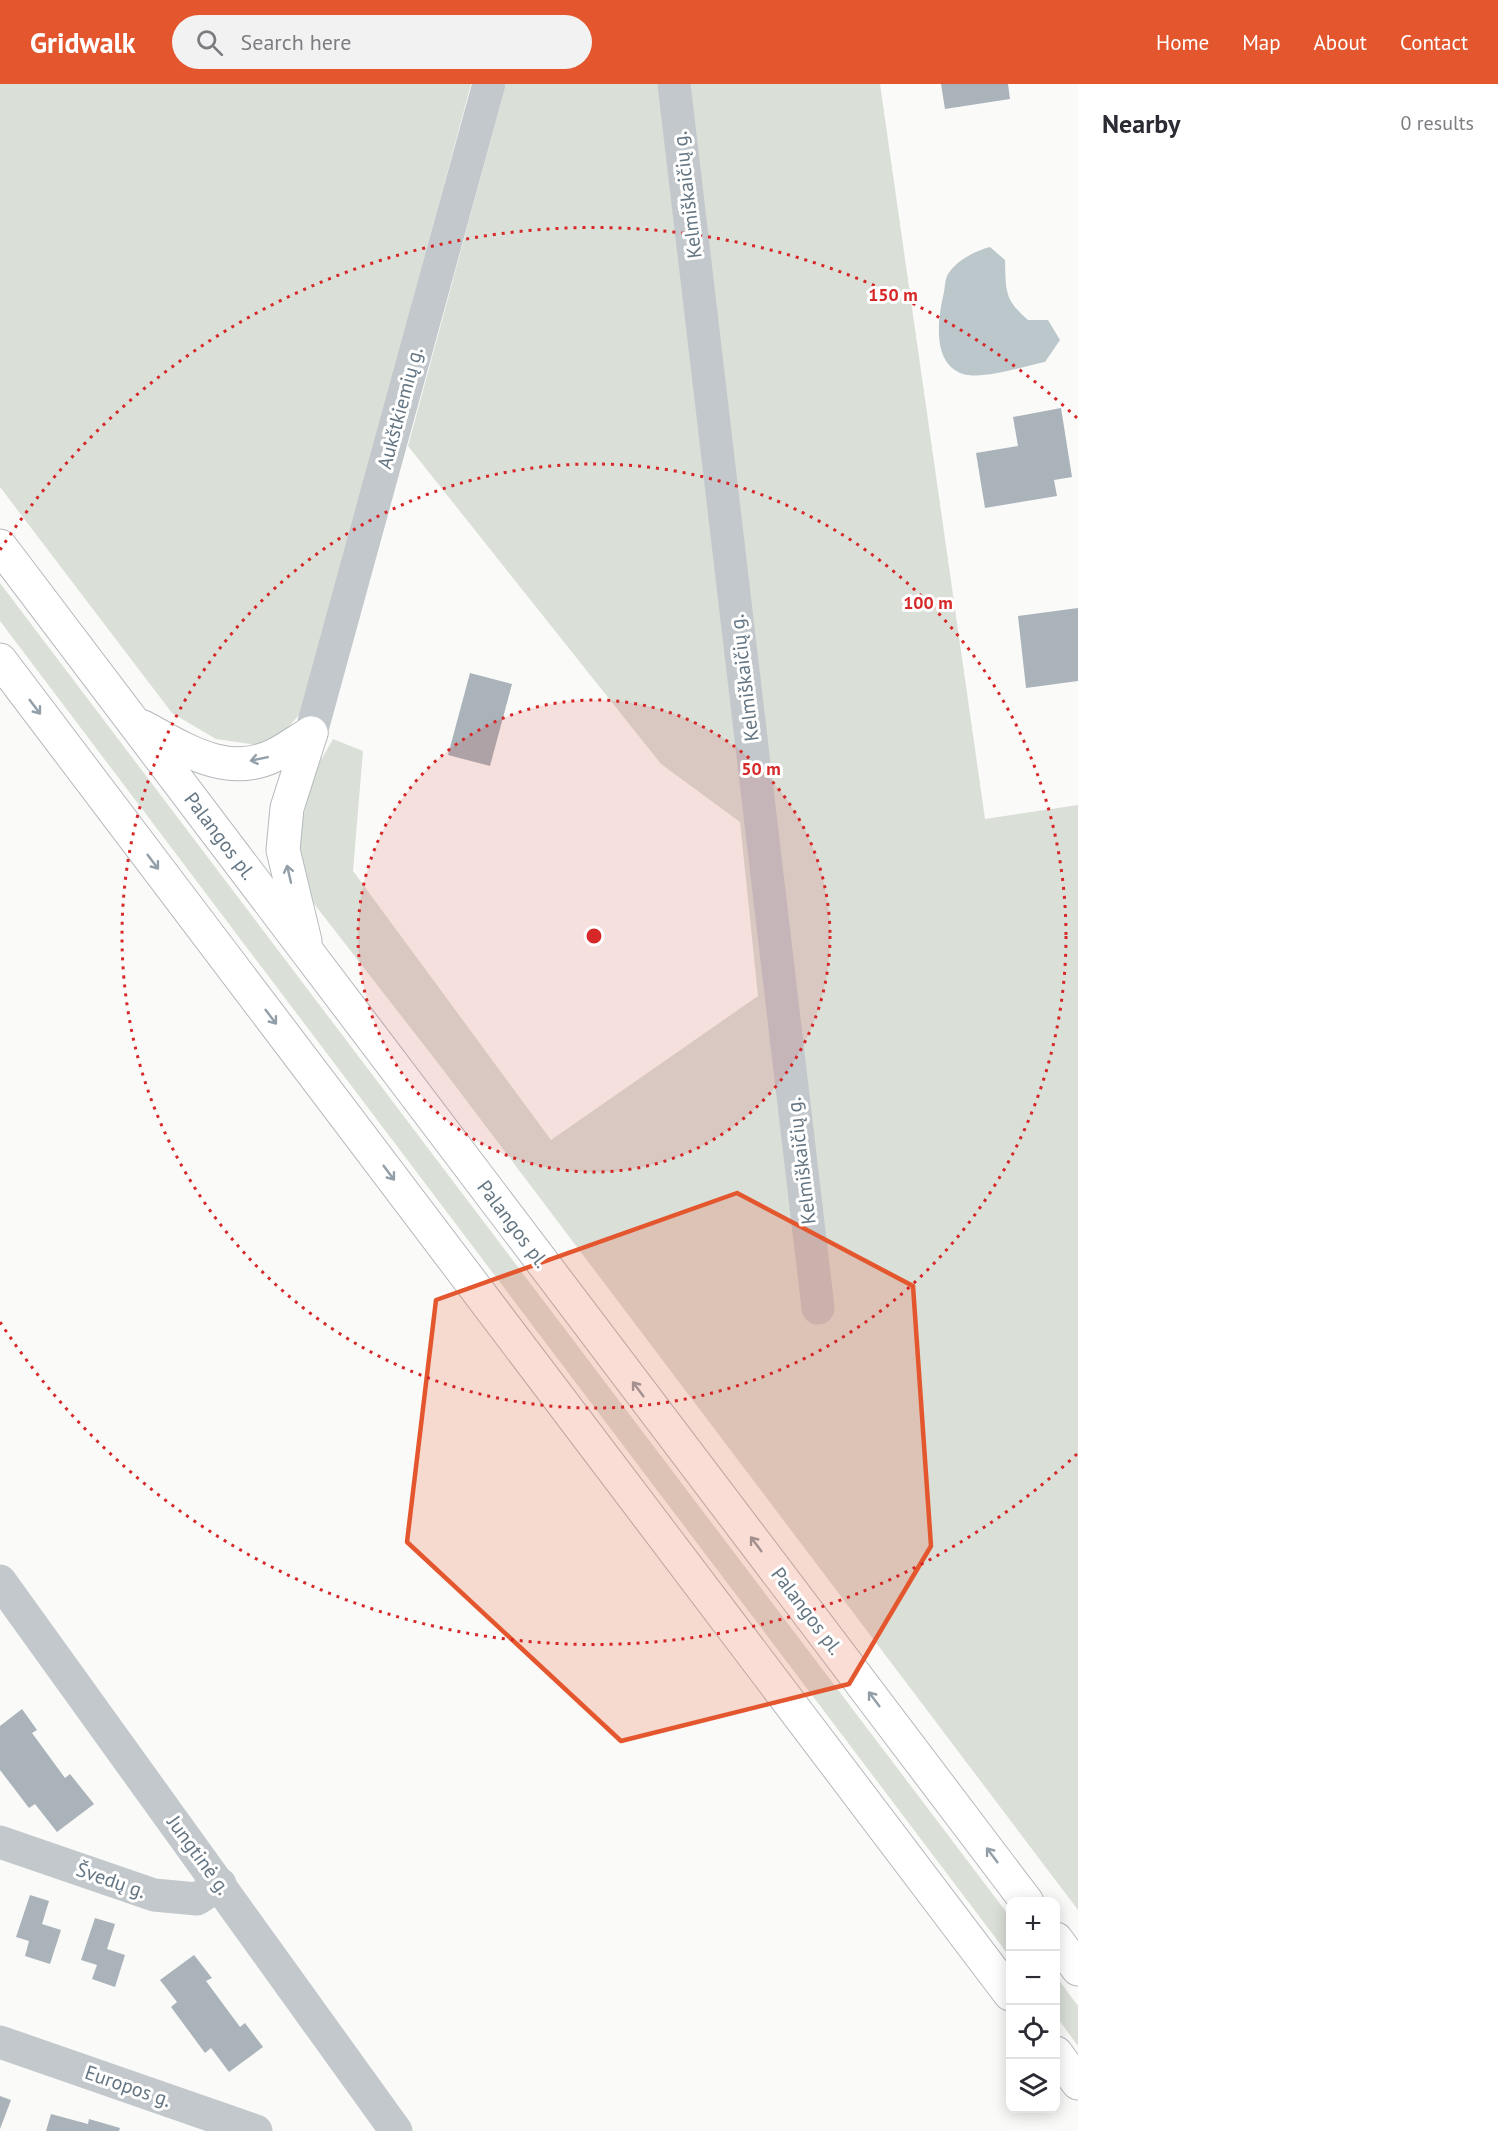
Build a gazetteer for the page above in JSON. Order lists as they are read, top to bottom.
{
  "streets": {
    "highway": ["Palangos pl."],
    "street": [
      "Kelmiškaičių g.",
      "Aukštkiemių g.",
      "Jungtinė g.",
      "Švedų g.",
      "Europos g."
    ]
  },
  "crossings": [
    ["Jungtinė g.", "Švedų g."]
  ],
  "page": {
    "header": "Gridwalk",
    "search": "Search here",
    "nav": [
      "Home",
      "Map",
      "About",
      "Contact"
    ],
    "heading": ["Nearby", "0 results"],
    "map_buttons": ["+", "−"]
  },
  "rings": ["150 m", "100 m", "50 m"]
}
